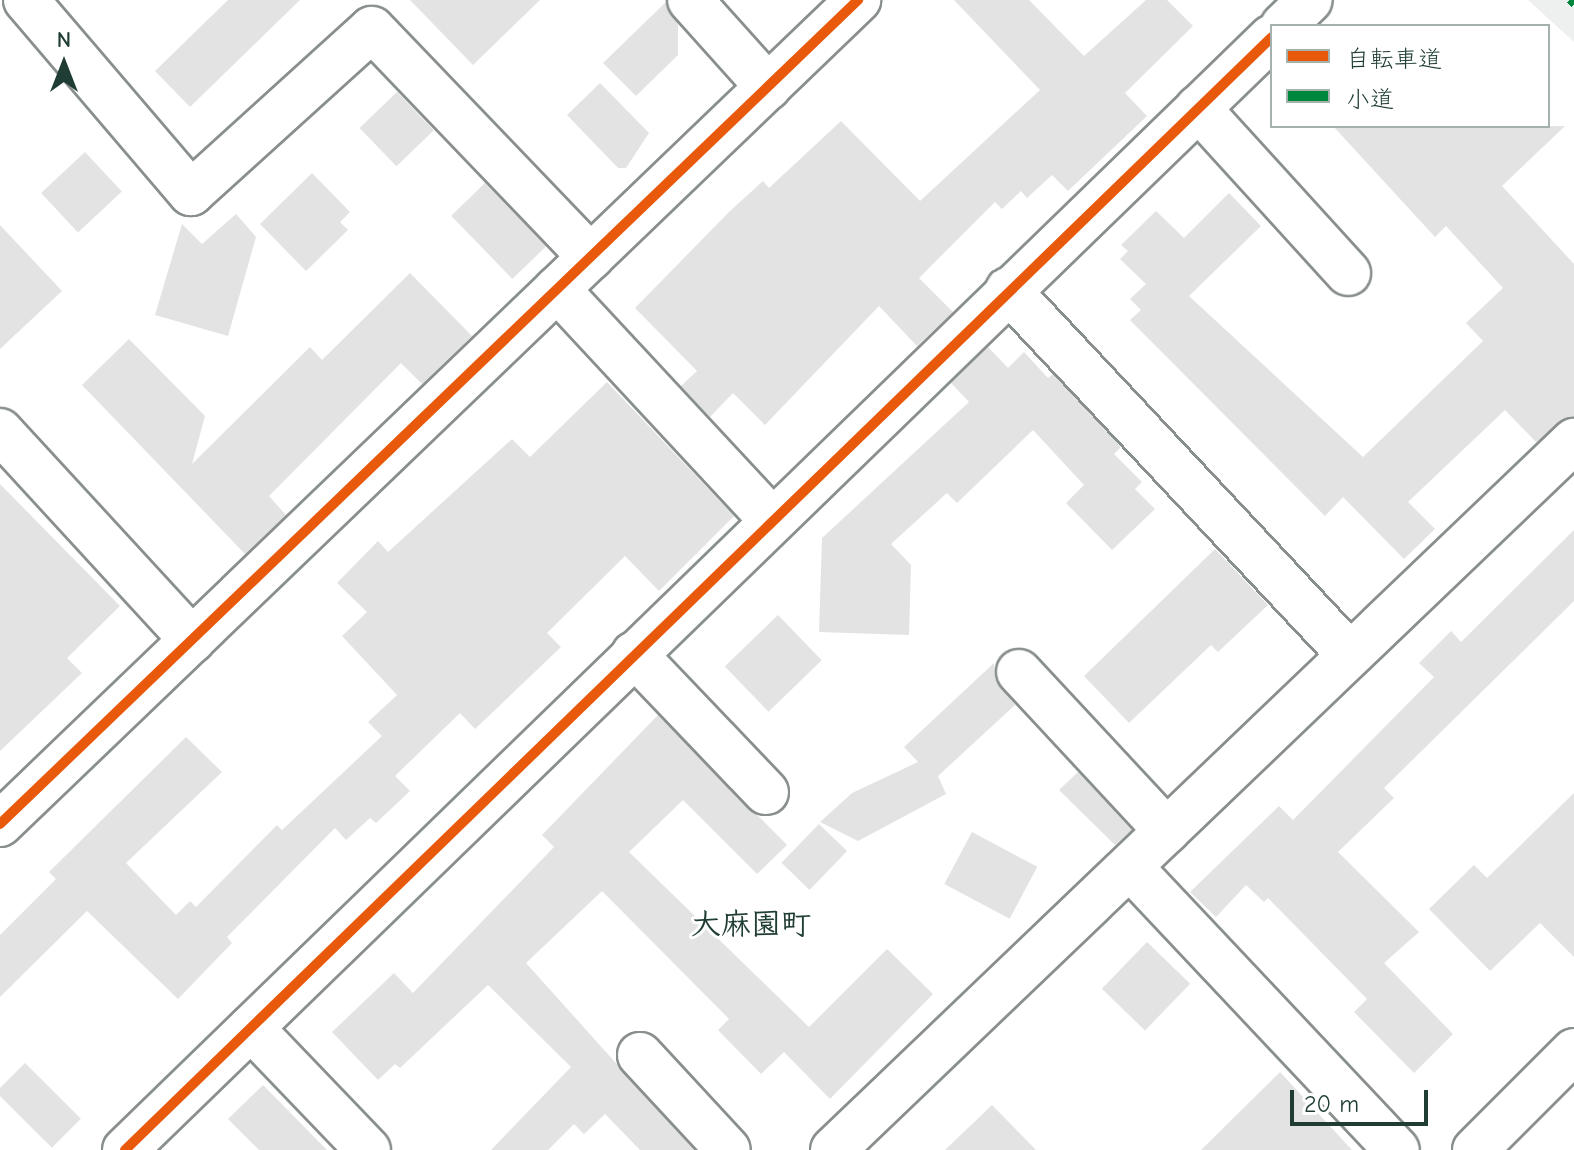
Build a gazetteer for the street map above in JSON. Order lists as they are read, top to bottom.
{
  "districts": ["大麻園町"],
  "legend": ["自転車道", "小道"],
  "scale_bar": "20 m",
  "north": "top"
}
